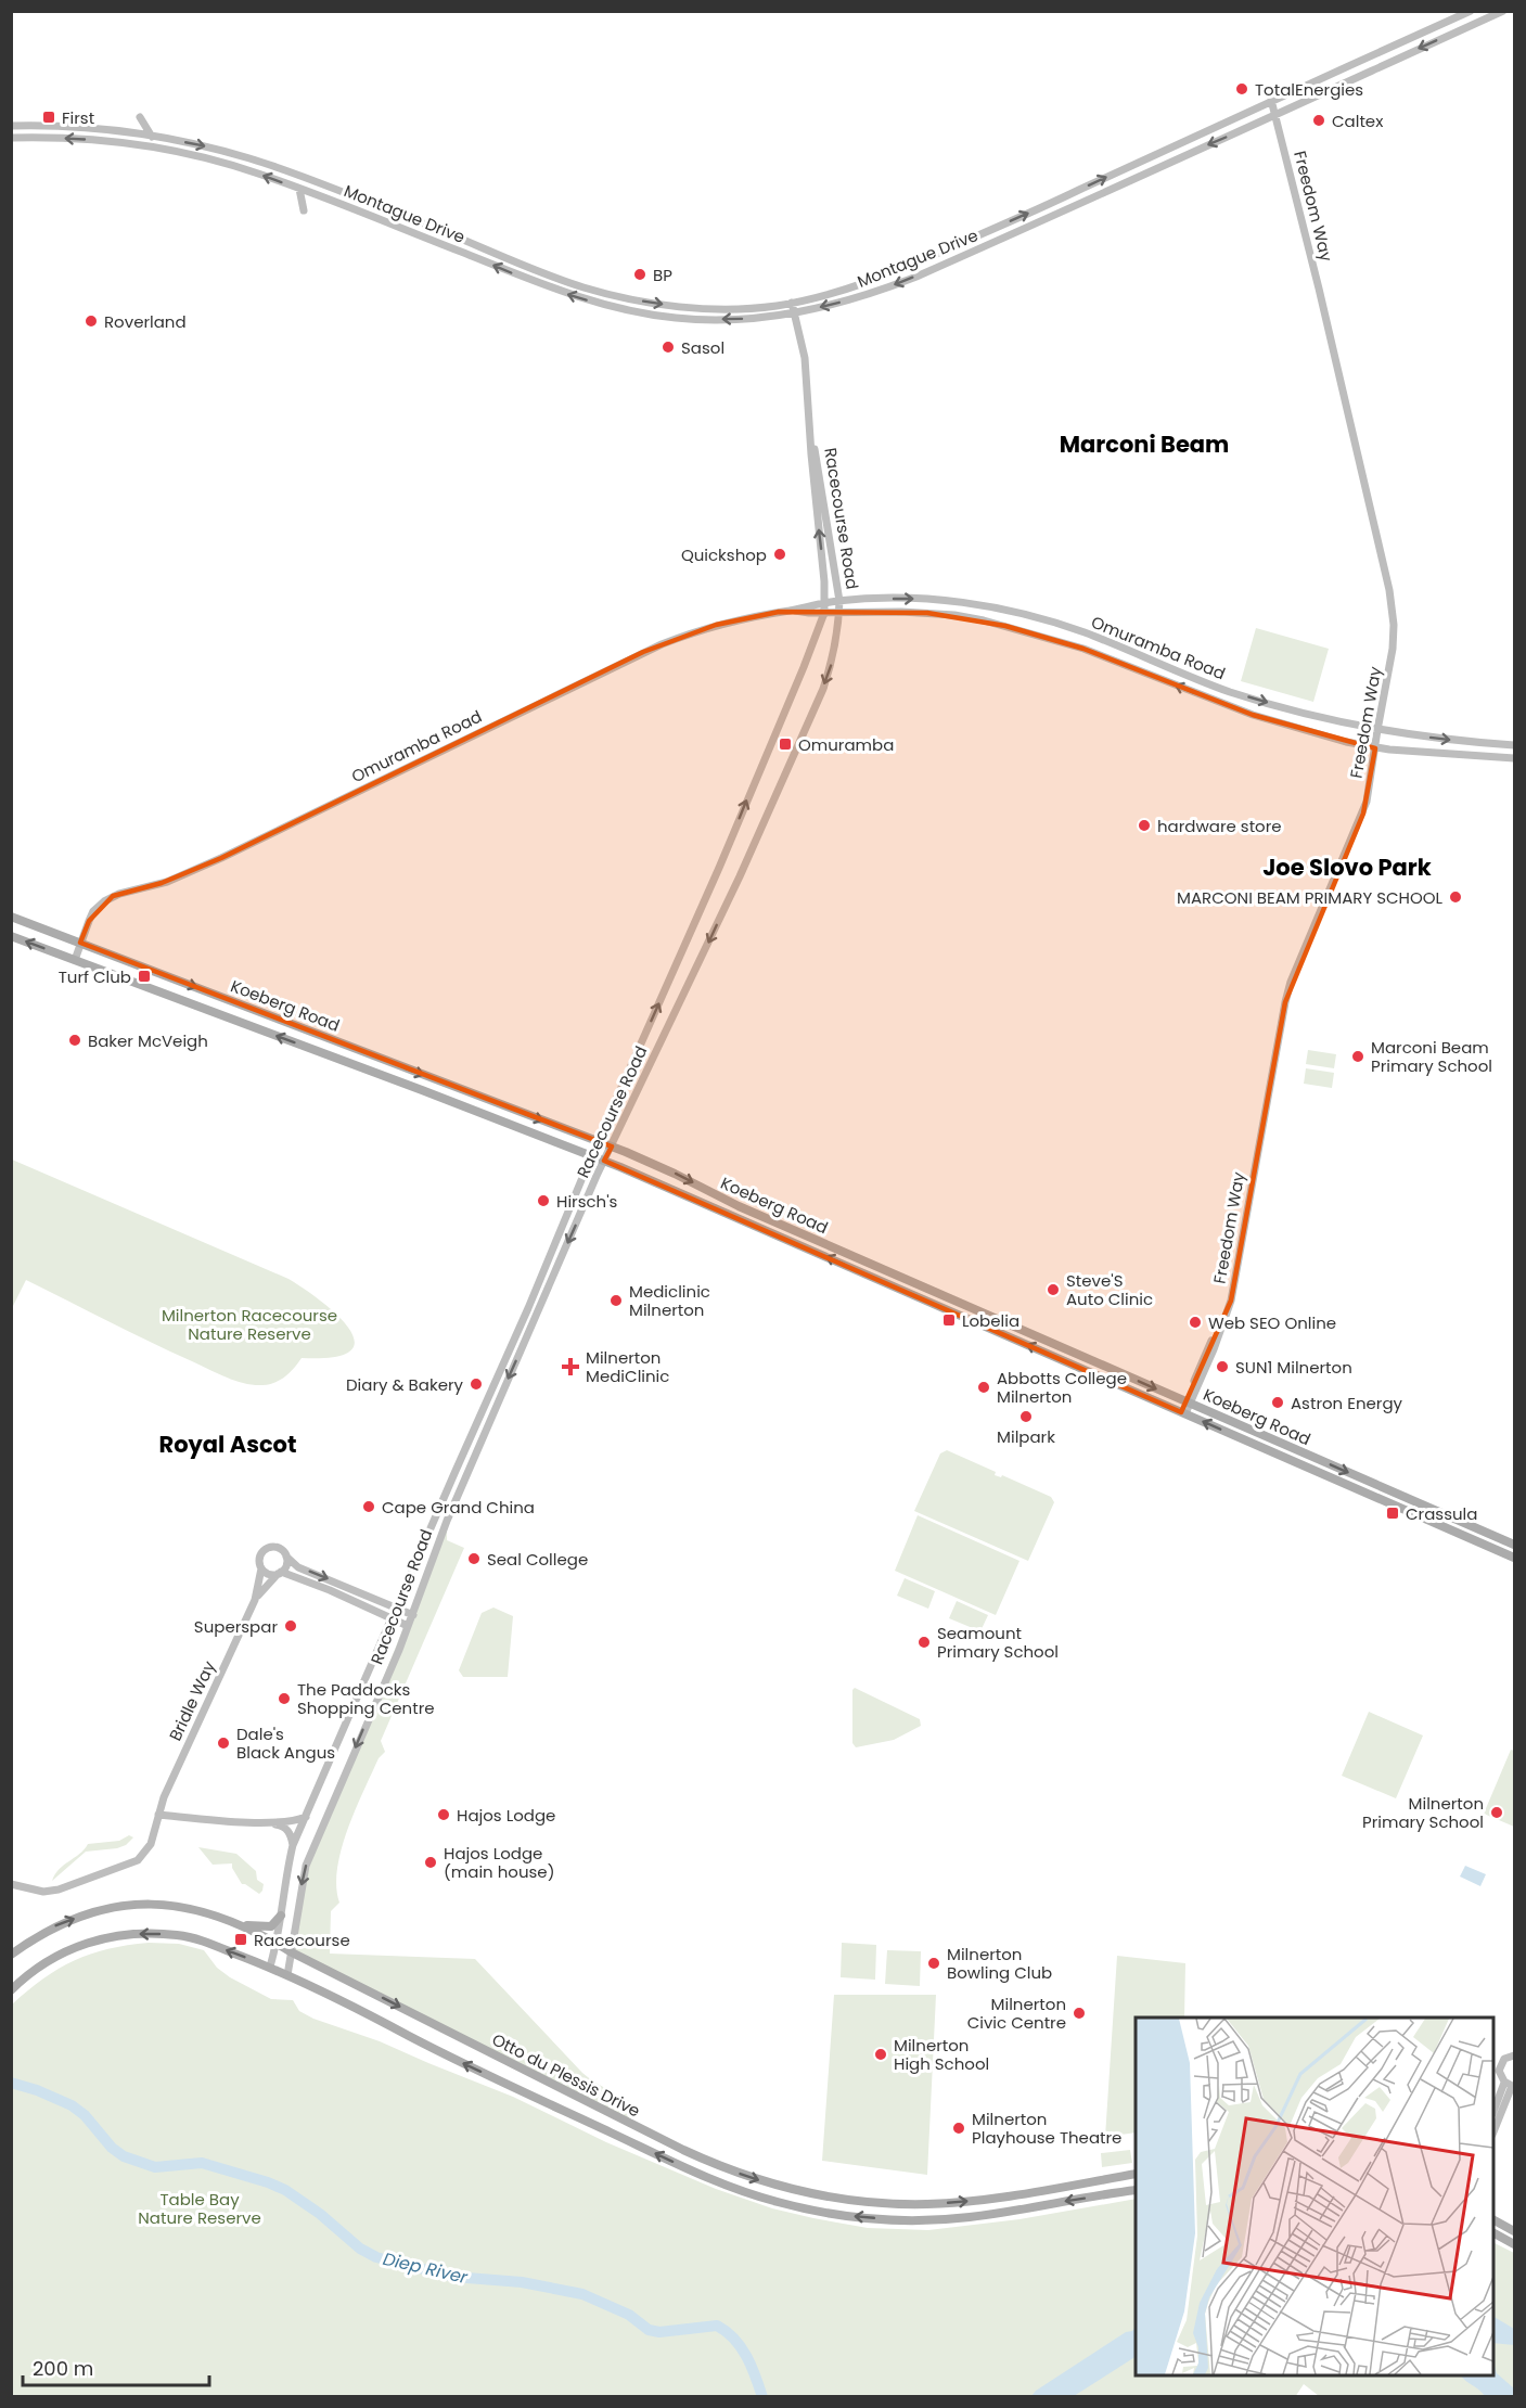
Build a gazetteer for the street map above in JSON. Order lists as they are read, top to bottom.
{
  "streets": {
    "main road": [
      "Freedom Way",
      "Montague Drive",
      "Racecourse Road",
      "Omuramba Road",
      "Koeberg Road",
      "Bridle Way",
      "Otto du Plessis Drive"
    ]
  },
  "crossings": [
    ["Freedom Way", "Montague Drive"],
    ["Freedom Way", "Omuramba Road"],
    ["Freedom Way", "Koeberg Road"],
    ["Montague Drive", "Racecourse Road"],
    ["Racecourse Road", "Omuramba Road"],
    ["Racecourse Road", "Koeberg Road"],
    ["Racecourse Road", "Otto du Plessis Drive"],
    ["Omuramba Road", "Koeberg Road"]
  ],
  "districts": ["Marconi Beam", "Joe Slovo Park", "Royal Ascot"],
  "water": ["Diep River"],
  "parks": ["Milnerton Racecourse Nature Reserve", "Table Bay Nature Reserve"],
  "places": {
    "other": [
      "TotalEnergies",
      "Caltex",
      "BP",
      "Roverland",
      "Sasol",
      "Quickshop",
      "hardware store",
      "MARCONI BEAM PRIMARY SCHOOL",
      "Baker McVeigh",
      "Marconi Beam Primary School",
      "Hirsch's",
      "Steve'S Auto Clinic",
      "Mediclinic Milnerton",
      "Web SEO Online",
      "SUN1 Milnerton",
      "Diary & Bakery",
      "Abbotts College Milnerton",
      "Astron Energy",
      "Milpark",
      "Cape Grand China",
      "Seal College",
      "Superspar",
      "Seamount Primary School",
      "The Paddocks Shopping Centre",
      "Dale's Black Angus",
      "Milnerton Primary School",
      "Hajos Lodge",
      "Hajos Lodge (main house)",
      "Milnerton Bowling Club",
      "Milnerton Civic Centre",
      "Milnerton High School",
      "Milnerton Playhouse Theatre"
    ],
    "transit": [
      "First",
      "Omuramba",
      "Turf Club",
      "Lobelia",
      "Crassula",
      "Racecourse"
    ],
    "health": ["Milnerton MediClinic"]
  },
  "scale_bar": "200 m"
}
